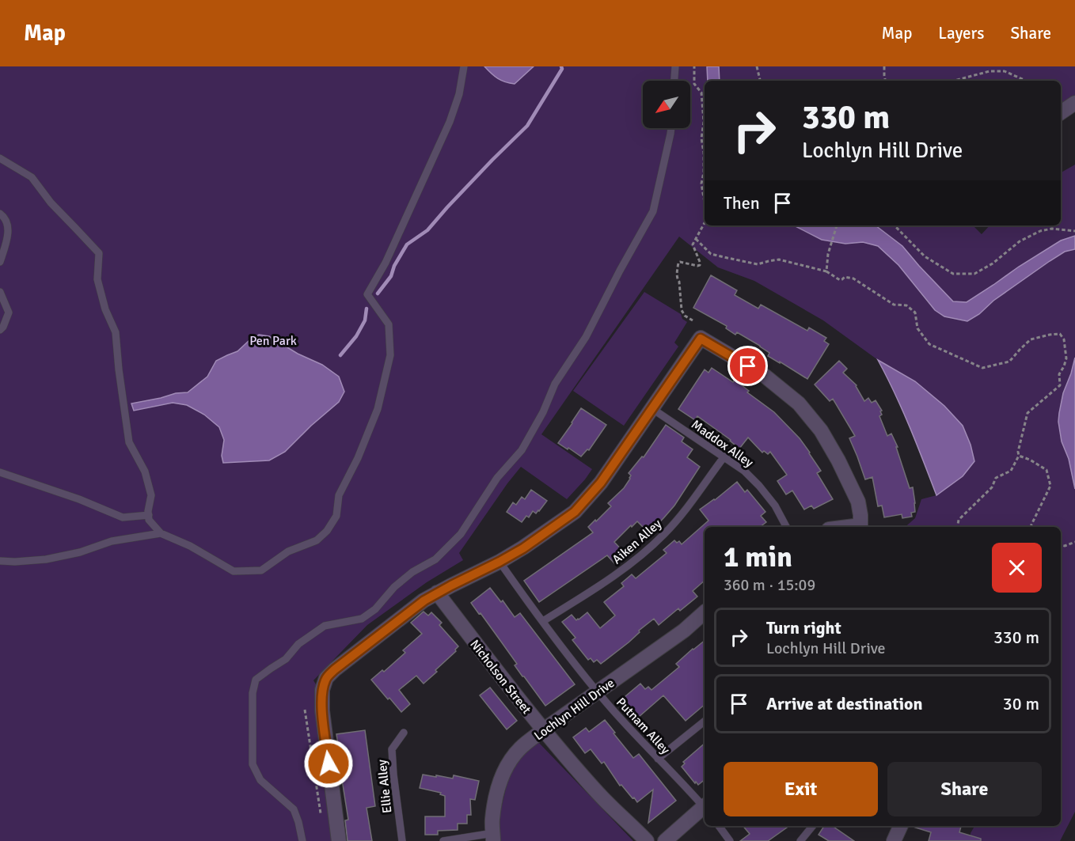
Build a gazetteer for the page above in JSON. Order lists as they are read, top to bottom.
{
  "streets": {
    "street": ["Nicholson Street", "Lochlyn Hill Drive"],
    "lane": [
      "Maddox Alley",
      "Aiken Alley",
      "Putnam Alley",
      "Ellie Alley"
    ]
  },
  "crossings": [
    ["Maddox Alley", "Aiken Alley"],
    ["Aiken Alley", "Putnam Alley"],
    ["Nicholson Street", "Lochlyn Hill Drive"],
    ["Lochlyn Hill Drive", "Putnam Alley"]
  ],
  "parks": ["Pen Park"],
  "north": "bottom left",
  "page": {
    "header": "Map",
    "nav": ["Map", "Layers", "Share"],
    "turn": ["330 m", "Lochlyn Hill Drive"],
    "then": "Then",
    "heading": ["1 min", "360 m · 15:09"],
    "list": [
      {
        "name": "Turn right",
        "note": "Lochlyn Hill Drive",
        "value": "330 m"
      },
      {
        "name": "Arrive at destination",
        "value": "30 m"
      }
    ],
    "buttons": ["Exit", "Share"]
  }
}
